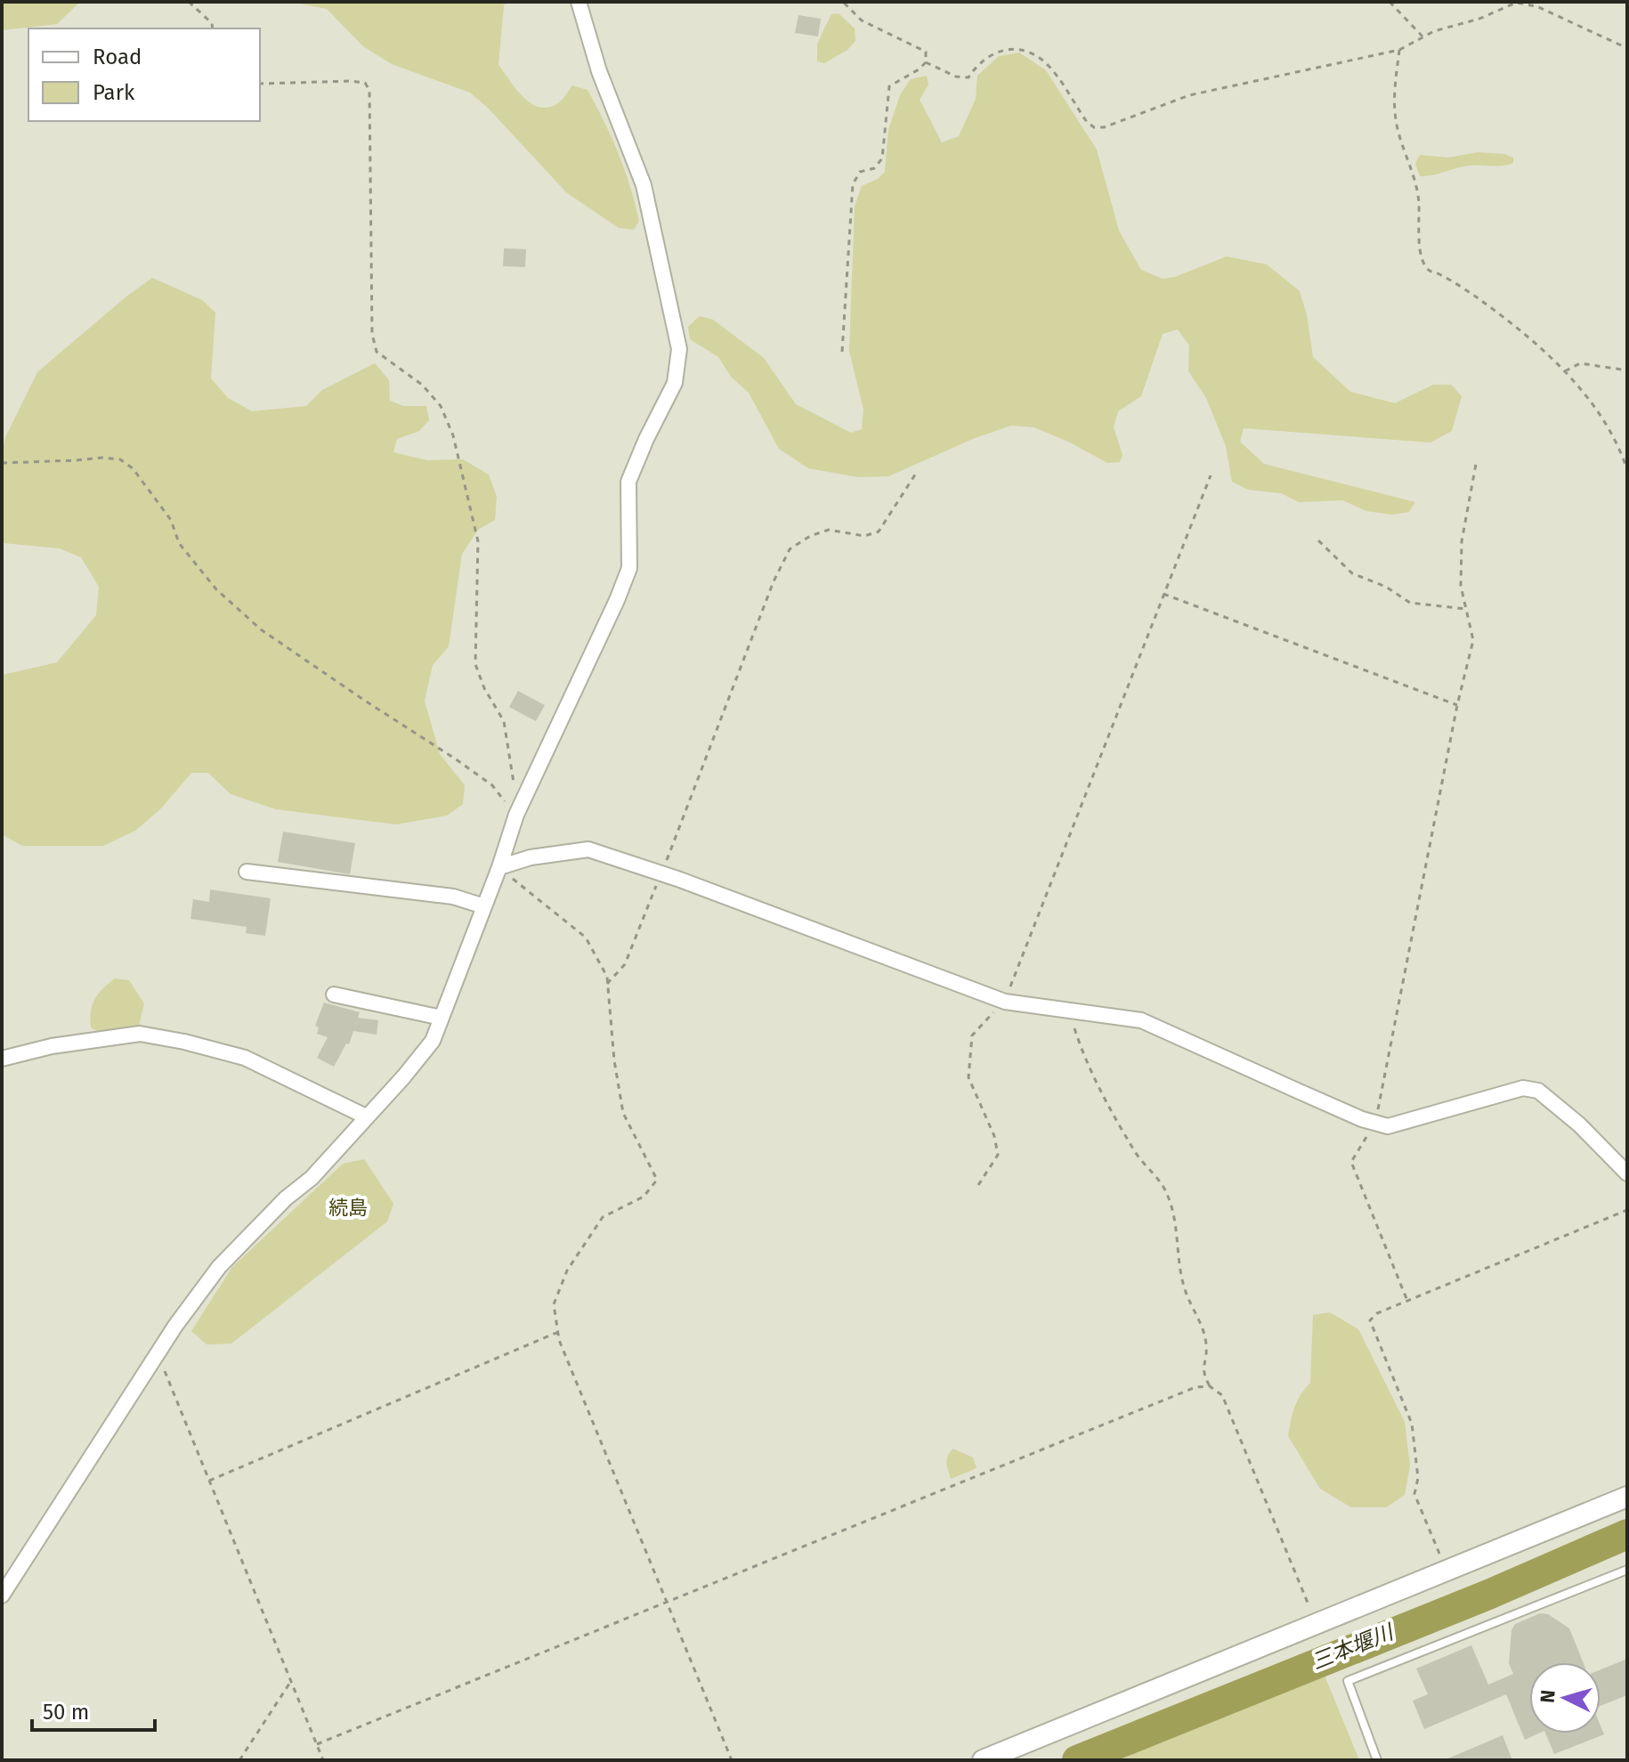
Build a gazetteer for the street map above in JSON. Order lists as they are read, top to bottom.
{
  "water": ["三本堰川"],
  "parks": ["続島"],
  "legend": ["Road", "Park"],
  "scale_bar": "50 m",
  "north": "left"
}
